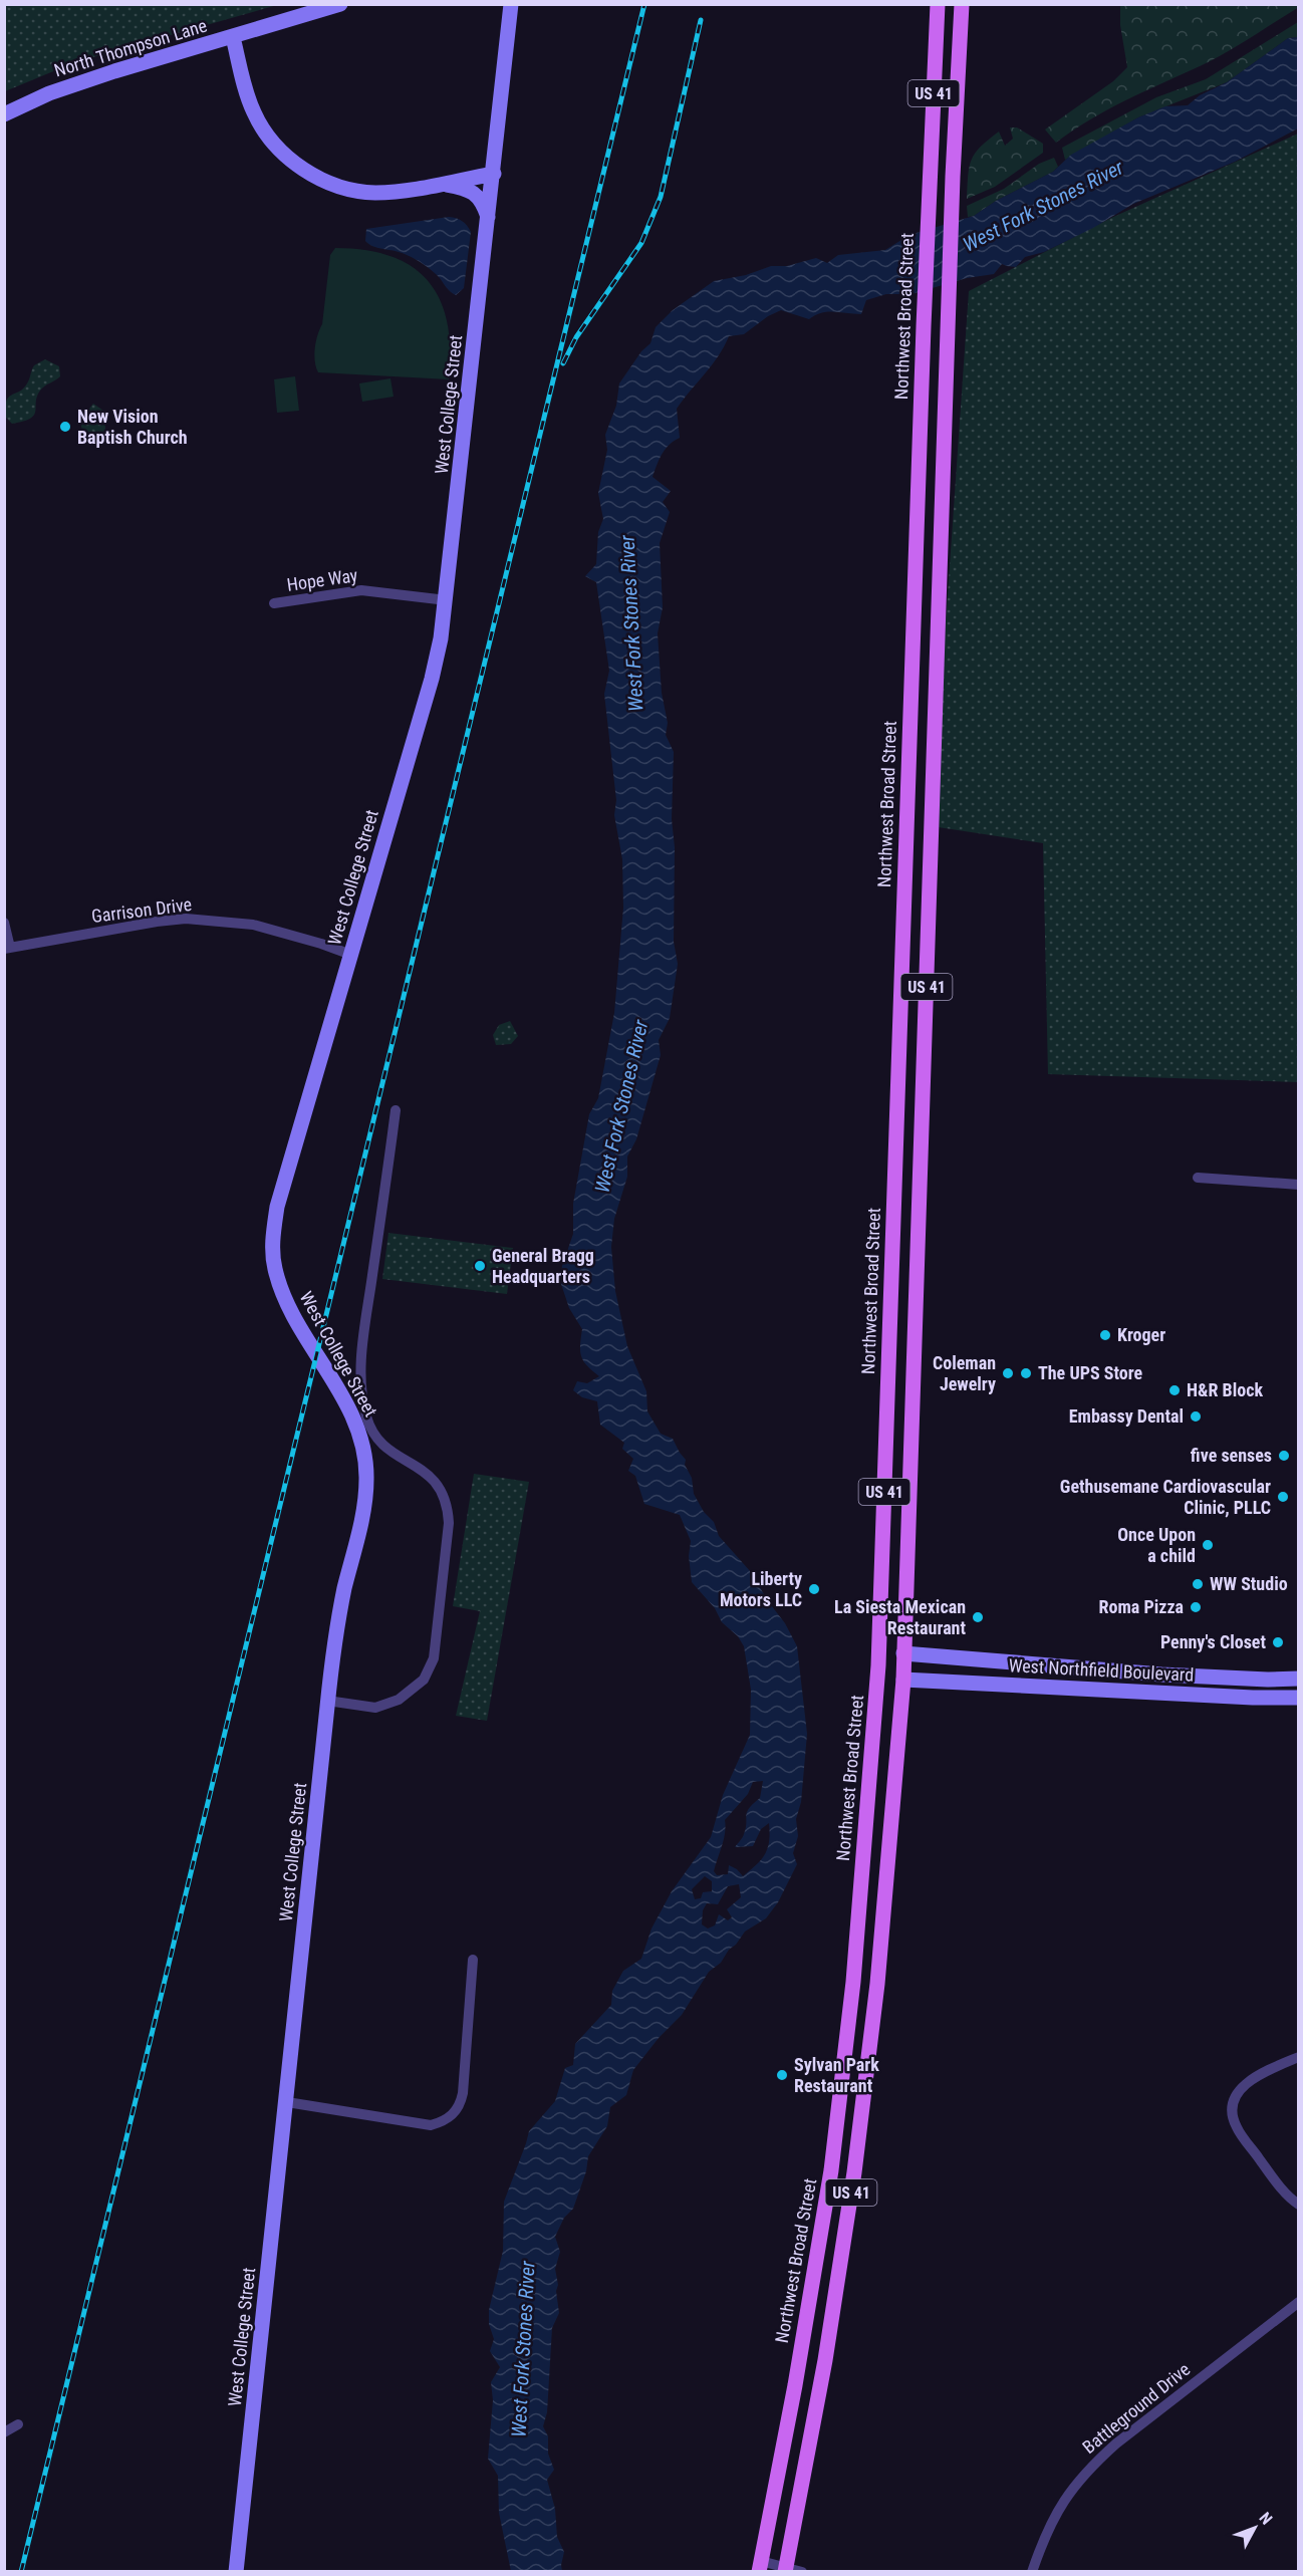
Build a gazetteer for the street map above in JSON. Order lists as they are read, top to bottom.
{
  "streets": {
    "main road": ["US 41", "Northwest Broad Street"],
    "street": [
      "North Thompson Lane",
      "West College Street",
      "Hope Way",
      "Garrison Drive",
      "West Northfield Boulevard",
      "Battleground Drive"
    ]
  },
  "crossings": [
    ["US 41", "West Northfield Boulevard"],
    ["West College Street", "Hope Way"],
    ["West College Street", "Garrison Drive"]
  ],
  "water": ["West Fork Stones River"],
  "places": [
    "New Vision Baptish Church",
    "General Bragg Headquarters",
    "Kroger",
    "Coleman Jewelry",
    "The UPS Store",
    "H&R Block",
    "Embassy Dental",
    "five senses",
    "Gethusemane Cardiovascular Clinic, PLLC",
    "Once Upon a child",
    "WW Studio",
    "Liberty Motors LLC",
    "Roma Pizza",
    "La Siesta Mexican Restaurant",
    "Penny's Closet",
    "Sylvan Park Restaurant"
  ],
  "north": "top right"
}
